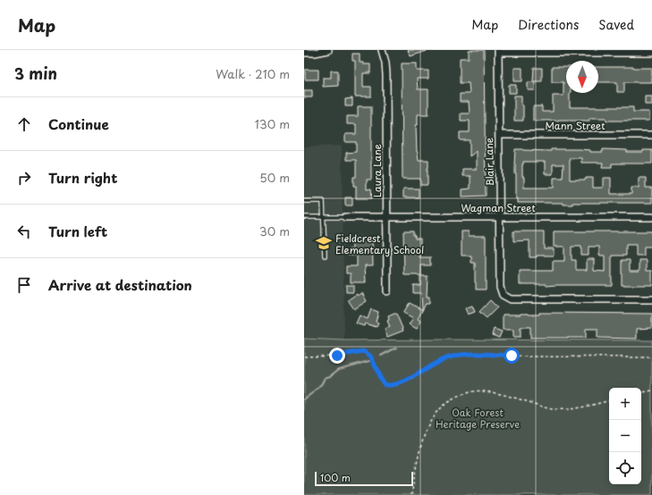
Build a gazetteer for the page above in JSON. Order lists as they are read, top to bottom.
{
  "streets": {
    "street": [
      "Mann Street",
      "Blair Lane",
      "Laura Lane",
      "Wagman Street"
    ]
  },
  "crossings": [
    ["Mann Street", "Blair Lane"],
    ["Blair Lane", "Wagman Street"],
    ["Laura Lane", "Wagman Street"]
  ],
  "parks": ["Oak Forest Heritage Preserve"],
  "places": {
    "school or university": ["Fieldcrest Elementary School"]
  },
  "scale_bar": "100 m",
  "north": "bottom",
  "page": {
    "header": "Map",
    "nav": ["Map", "Directions", "Saved"],
    "heading": ["3 min", "Walk · 210 m"],
    "list": [
      ["Continue", "130 m"],
      ["Turn right", "50 m"],
      ["Turn left", "30 m"],
      "Arrive at destination"
    ],
    "map_buttons": ["+", "−"],
    "scale": "100 m"
  }
}
